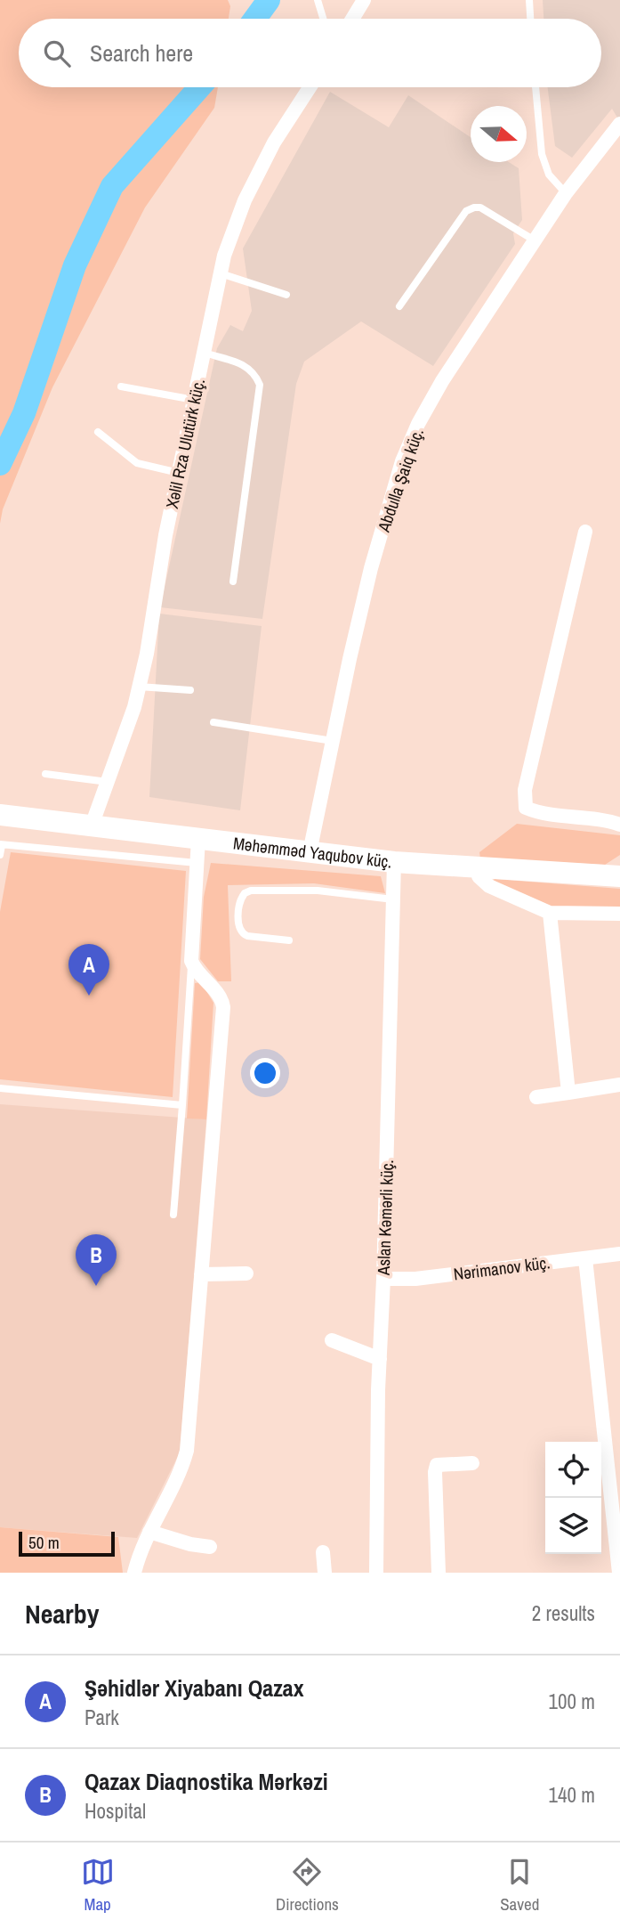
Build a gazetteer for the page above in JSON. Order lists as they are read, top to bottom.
{
  "streets": {
    "main road": ["Məhəmməd Yaqubov küç."],
    "street": [
      "Xəlil Rza Ulutürk küç.",
      "Abdulla Şaiq küç.",
      "Aslan Kəmərli küç.",
      "Nərimanov küç."
    ]
  },
  "crossings": [
    ["Xəlil Rza Ulutürk küç.", "Məhəmməd Yaqubov küç."],
    ["Abdulla Şaiq küç.", "Məhəmməd Yaqubov küç."],
    ["Məhəmməd Yaqubov küç.", "Aslan Kəmərli küç."],
    ["Aslan Kəmərli küç.", "Nərimanov küç."]
  ],
  "scale_bar": "50 m",
  "north": "right",
  "page": {
    "search": "Search here",
    "pins": ["A", "B"],
    "scale": "50 m",
    "heading": ["Nearby", "2 results"],
    "list": [
      {
        "mark": "A",
        "name": "Şəhidlər Xiyabanı Qazax",
        "note": "Park",
        "value": "100 m"
      },
      {
        "mark": "B",
        "name": "Qazax Diaqnostika Mərkəzi",
        "note": "Hospital",
        "value": "140 m"
      }
    ],
    "nav": ["Map", "Directions", "Saved"]
  }
}
